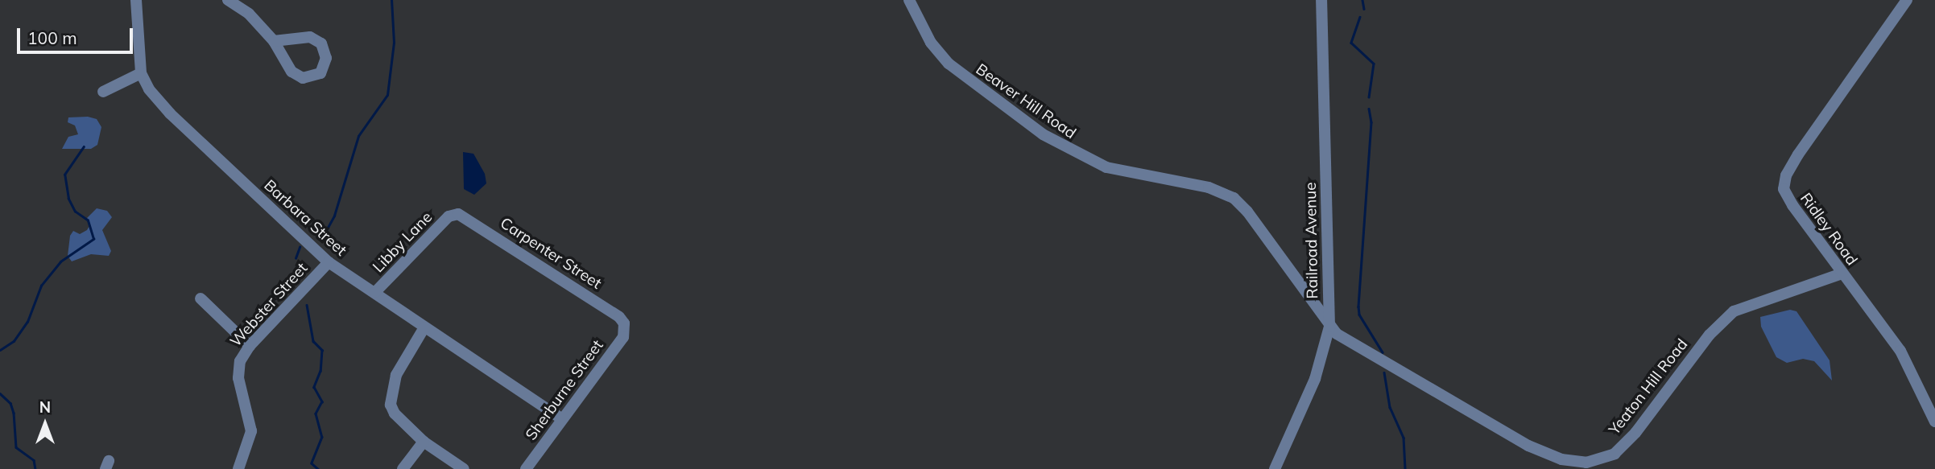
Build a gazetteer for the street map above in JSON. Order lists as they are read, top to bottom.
{
  "streets": {
    "street": [
      "Beaver Hill Road",
      "Barbara Street",
      "Ridley Road",
      "Railroad Avenue",
      "Libby Lane",
      "Carpenter Street",
      "Webster Street",
      "Yeaton Hill Road",
      "Sherburne Street"
    ]
  },
  "crossings": [
    ["Beaver Hill Road", "Railroad Avenue"],
    ["Beaver Hill Road", "Yeaton Hill Road"],
    ["Barbara Street", "Libby Lane"],
    ["Barbara Street", "Webster Street"],
    ["Barbara Street", "Sherburne Street"],
    ["Ridley Road", "Yeaton Hill Road"],
    ["Railroad Avenue", "Yeaton Hill Road"],
    ["Libby Lane", "Carpenter Street"],
    ["Carpenter Street", "Sherburne Street"]
  ],
  "scale_bar": "100 m",
  "north": "top"
}
